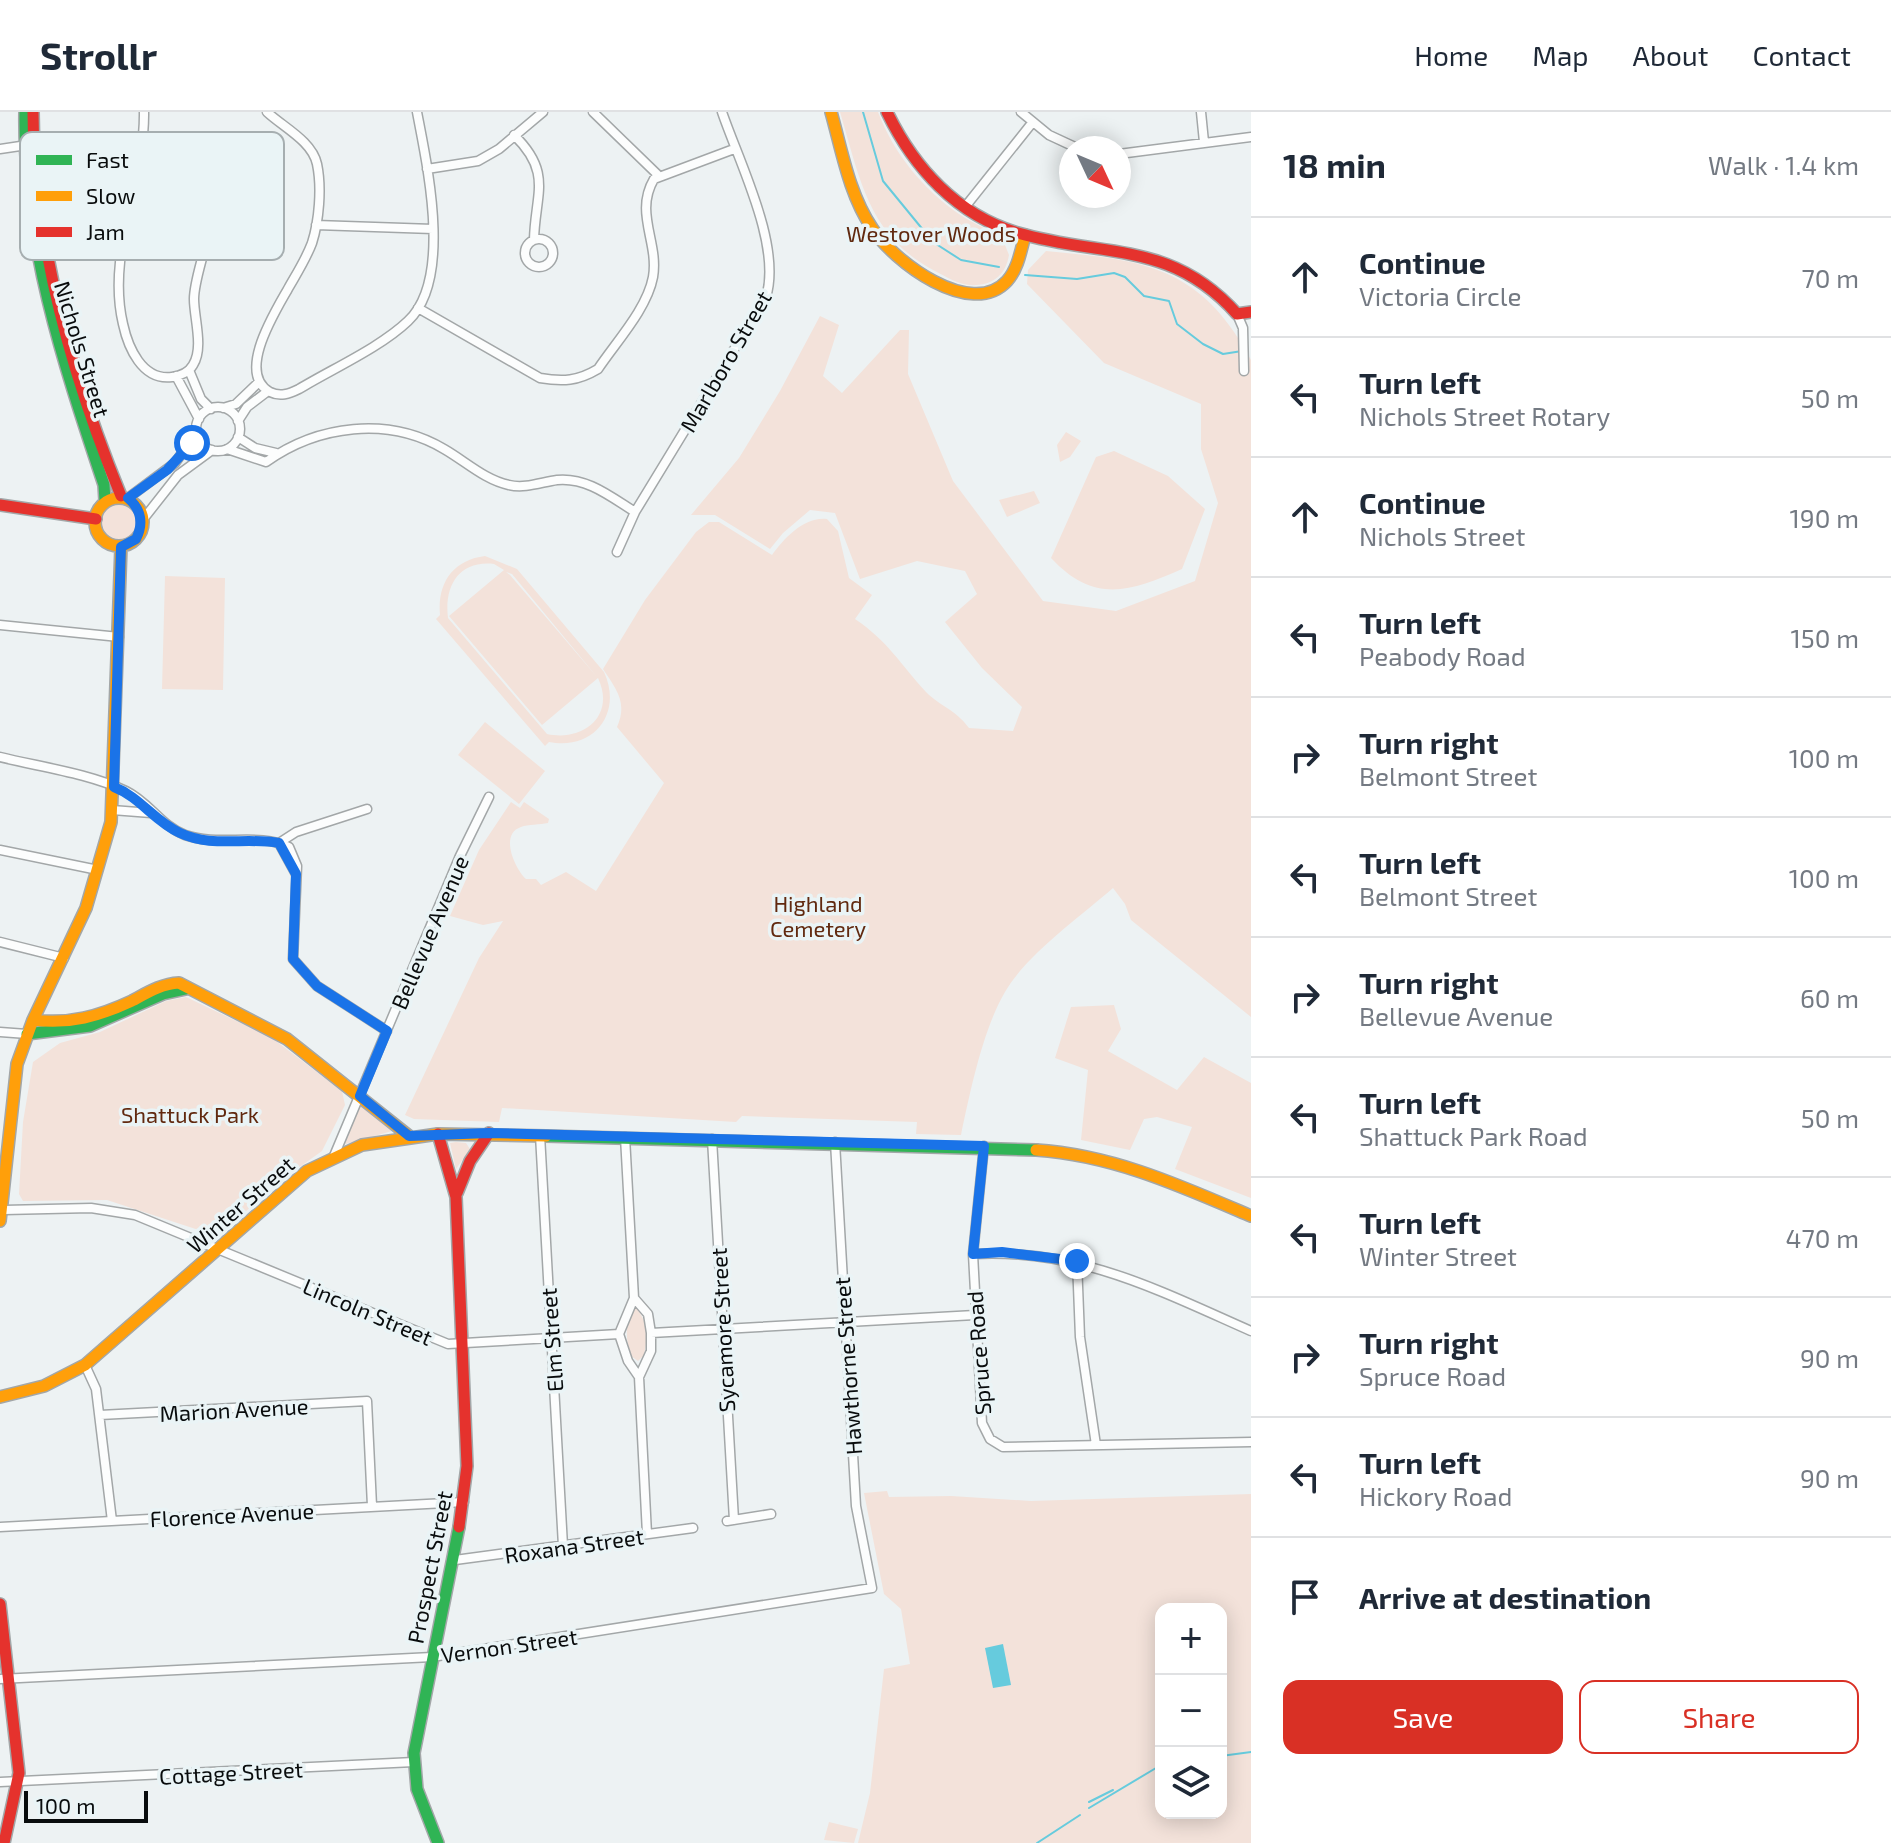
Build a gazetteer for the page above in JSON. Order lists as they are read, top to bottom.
{
  "streets": {
    "street": [
      "Nichols Street",
      "Marlboro Street",
      "Bellevue Avenue",
      "Winter Street",
      "Lincoln Street",
      "Sycamore Street",
      "Elm Street",
      "Spruce Road",
      "Hawthorne Street",
      "Marion Avenue",
      "Florence Avenue",
      "Roxana Street",
      "Prospect Street",
      "Vernon Street",
      "Cottage Street"
    ]
  },
  "crossings": [
    ["Bellevue Avenue", "Winter Street"],
    ["Winter Street", "Lincoln Street"],
    ["Winter Street", "Sycamore Street"],
    ["Winter Street", "Elm Street"],
    ["Winter Street", "Spruce Road"],
    ["Winter Street", "Hawthorne Street"],
    ["Winter Street", "Prospect Street"],
    ["Lincoln Street", "Elm Street"],
    ["Lincoln Street", "Prospect Street"],
    ["Elm Street", "Roxana Street"],
    ["Hawthorne Street", "Vernon Street"],
    ["Marion Avenue", "Florence Avenue"],
    ["Florence Avenue", "Prospect Street"],
    ["Roxana Street", "Prospect Street"],
    ["Prospect Street", "Vernon Street"],
    ["Prospect Street", "Cottage Street"]
  ],
  "parks": ["Westover Woods", "Highland Cemetery", "Shattuck Park"],
  "legend": ["Fast", "Slow", "Jam"],
  "scale_bar": "100 m",
  "north": "bottom right",
  "page": {
    "header": "Strollr",
    "nav": [
      "Home",
      "Map",
      "About",
      "Contact"
    ],
    "heading": ["18 min", "Walk · 1.4 km"],
    "list": [
      ["Continue", "Victoria Circle", "70 m"],
      ["Turn left", "Nichols Street Rotary", "50 m"],
      ["Continue", "Nichols Street", "190 m"],
      ["Turn left", "Peabody Road", "150 m"],
      ["Turn right", "Belmont Street", "100 m"],
      ["Turn left", "Belmont Street", "100 m"],
      ["Turn right", "Bellevue Avenue", "60 m"],
      ["Turn left", "Shattuck Park Road", "50 m"],
      ["Turn left", "Winter Street", "470 m"],
      ["Turn right", "Spruce Road", "90 m"],
      ["Turn left", "Hickory Road", "90 m"],
      "Arrive at destination"
    ],
    "map_buttons": ["+", "−"],
    "buttons": ["Save", "Share"],
    "scale": "100 m"
  }
}
